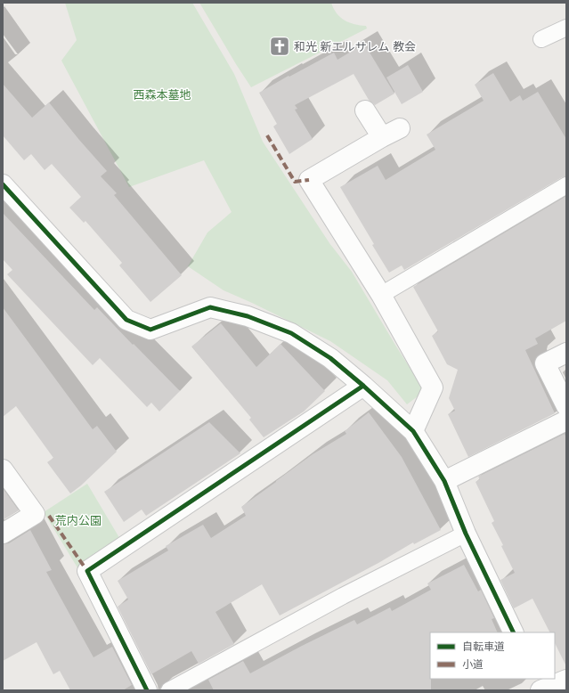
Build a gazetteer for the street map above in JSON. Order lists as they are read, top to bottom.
{
  "parks": ["西森本墓地", "荒内公園"],
  "places": {
    "church": ["和光 新エルサレム 教会"]
  },
  "legend": ["自転車道", "小道"]
}
